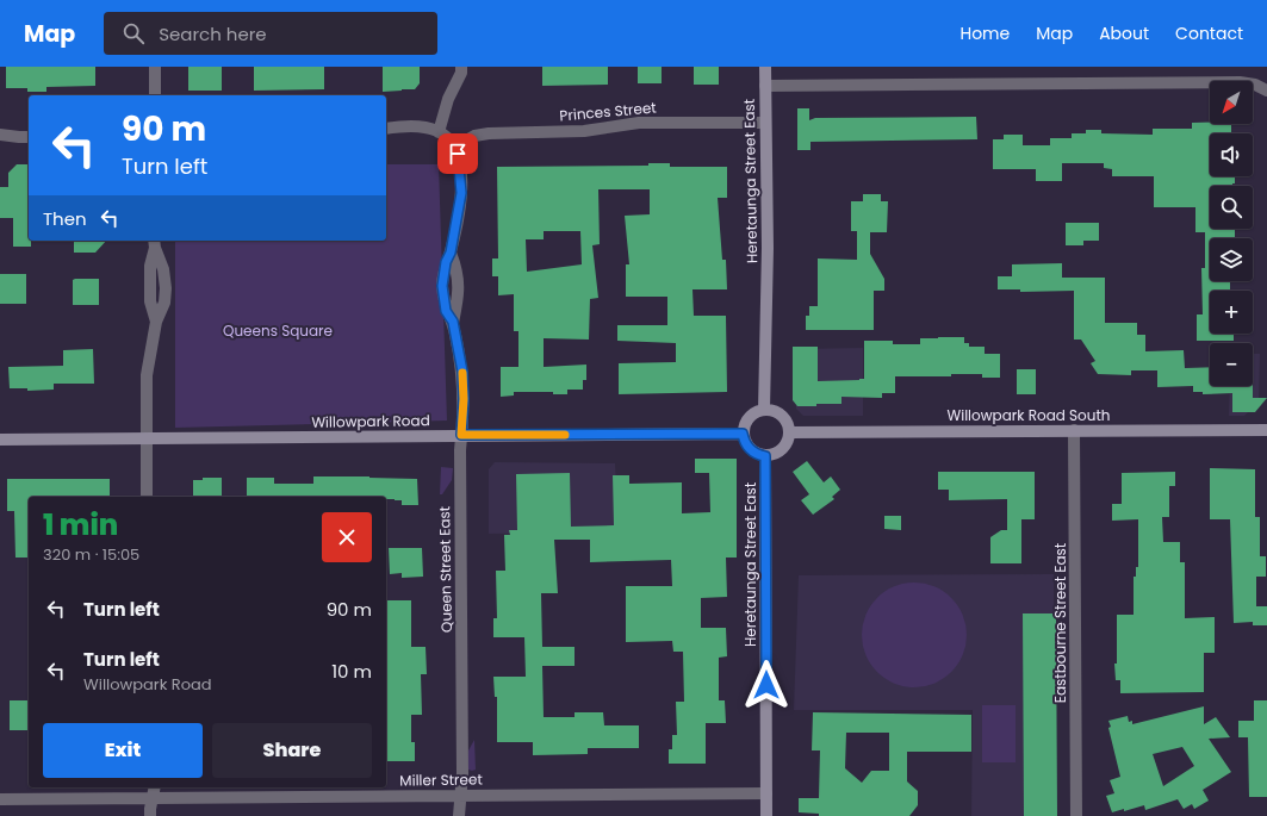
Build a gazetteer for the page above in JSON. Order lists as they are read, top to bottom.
{
  "streets": {
    "main road": ["Heretaunga Street East", "Willowpark Road South", "Willowpark Road"],
    "street": [
      "Princes Street",
      "Queen Street East",
      "Eastbourne Street East",
      "Miller Street"
    ]
  },
  "crossings": [
    ["Princes Street", "Heretaunga Street East"],
    ["Princes Street", "Queen Street East"],
    ["Heretaunga Street East", "Willowpark Road South"],
    ["Heretaunga Street East", "Willowpark Road"],
    ["Heretaunga Street East", "Miller Street"],
    ["Willowpark Road South", "Willowpark Road"],
    ["Willowpark Road South", "Eastbourne Street East"],
    ["Willowpark Road", "Queen Street East"],
    ["Queen Street East", "Miller Street"]
  ],
  "parks": ["Queens Square"],
  "north": "bottom left",
  "page": {
    "header": "Map",
    "search": "Search here",
    "nav": [
      "Home",
      "Map",
      "About",
      "Contact"
    ],
    "map_buttons": ["+", "−"],
    "turn": ["90 m", "Turn left"],
    "then": "Then",
    "heading": ["1 min", "320 m · 15:05"],
    "list": [
      {
        "name": "Turn left",
        "value": "90 m"
      },
      {
        "name": "Turn left",
        "note": "Willowpark Road",
        "value": "10 m"
      }
    ],
    "buttons": ["Exit", "Share"]
  }
}
